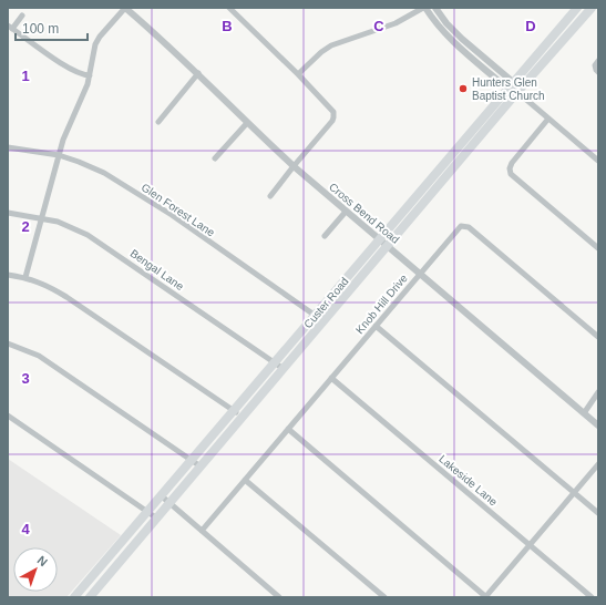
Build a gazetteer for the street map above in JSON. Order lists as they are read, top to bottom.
{
  "streets": {
    "main road": ["Custer Road"],
    "street": [
      "Glen Forest Lane",
      "Cross Bend Road",
      "Bengal Lane",
      "Knob Hill Drive",
      "Lakeside Lane"
    ]
  },
  "crossings": [
    ["Glen Forest Lane", "Custer Road"],
    ["Cross Bend Road", "Custer Road"],
    ["Cross Bend Road", "Knob Hill Drive"],
    ["Bengal Lane", "Custer Road"],
    ["Knob Hill Drive", "Lakeside Lane"]
  ],
  "places": ["Hunters Glen Baptist Church"],
  "scale_bar": "100 m",
  "north": "top right",
  "grid": {
    "columns": ["B", "C", "D"],
    "rows": [
      "1",
      "2",
      "3",
      "4"
    ]
  }
}
